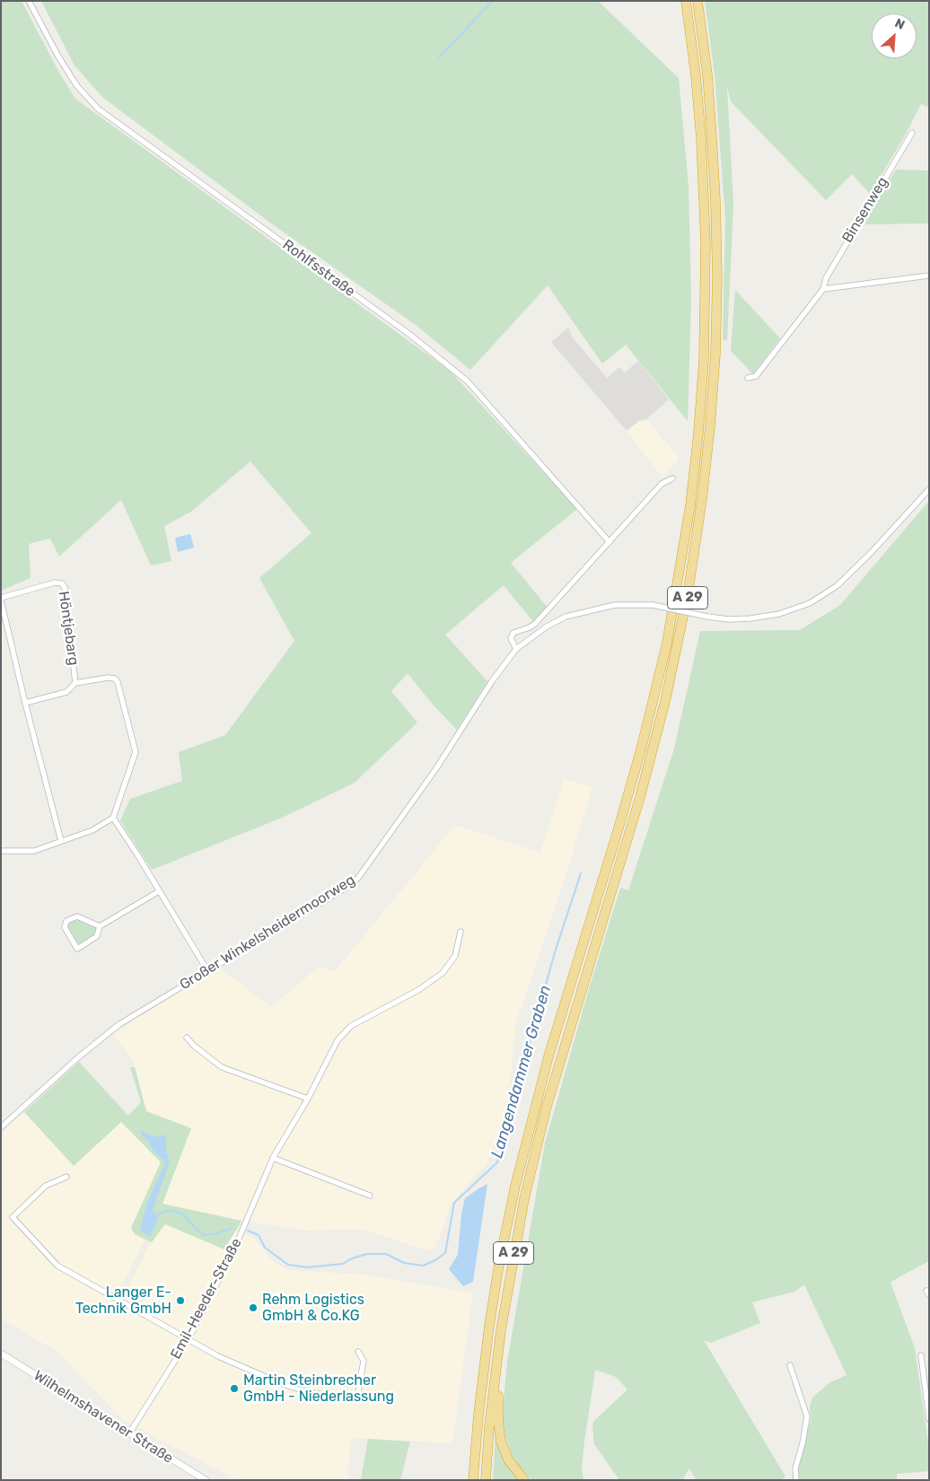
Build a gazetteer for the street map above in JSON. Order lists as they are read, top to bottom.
{
  "streets": {
    "highway": ["A 29"],
    "street": [
      "Binsenweg",
      "Rohlfsstraße",
      "Höntjebarg",
      "Großer Winkelsheidermoorweg",
      "Emil-Heeder-Straße",
      "Wilhelmshavener Straße"
    ]
  },
  "crossings": [
    ["Emil-Heeder-Straße", "Wilhelmshavener Straße"]
  ],
  "water": ["Langendammer Graben"],
  "places": ["Langer E- Technik GmbH", "Rehm Logistics GmbH & Co.KG", "Martin Steinbrecher GmbH - Niederlassung"],
  "north": "top right"
}
